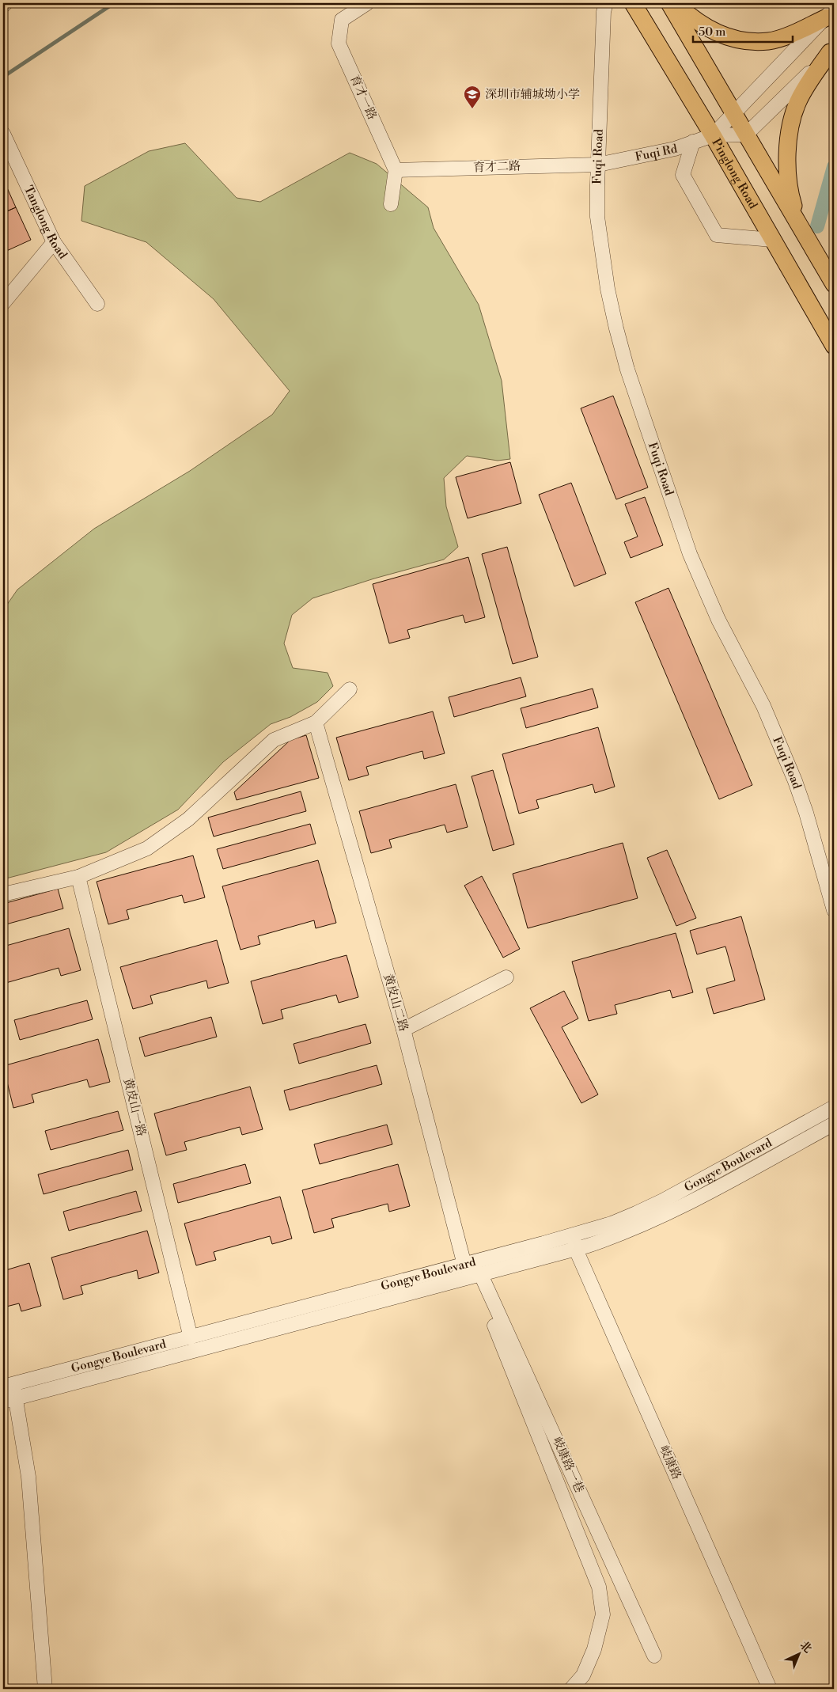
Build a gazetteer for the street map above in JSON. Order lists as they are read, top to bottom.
{
  "streets": {
    "main road": ["Pinglong Road"],
    "street": [
      "育才一路",
      "Fuqi Rd",
      "Fuqi Road",
      "育才二路",
      "Tanglong Road",
      "黄皮山二路",
      "黄皮山一路",
      "Gongye Boulevard",
      "岐康路",
      "岐康路一巷"
    ]
  },
  "crossings": [
    ["育才一路", "育才二路"],
    ["Fuqi Rd", "Fuqi Road"],
    ["Fuqi Rd", "育才二路"],
    ["Fuqi Rd", "Pinglong Road"],
    ["Fuqi Road", "育才二路"],
    ["黄皮山二路", "Gongye Boulevard"],
    ["黄皮山一路", "Gongye Boulevard"],
    ["Gongye Boulevard", "岐康路"],
    ["Gongye Boulevard", "岐康路一巷"]
  ],
  "places": {
    "school or university": ["深圳市辅城坳小学"]
  },
  "scale_bar": "50 m",
  "north": "top right"
}
